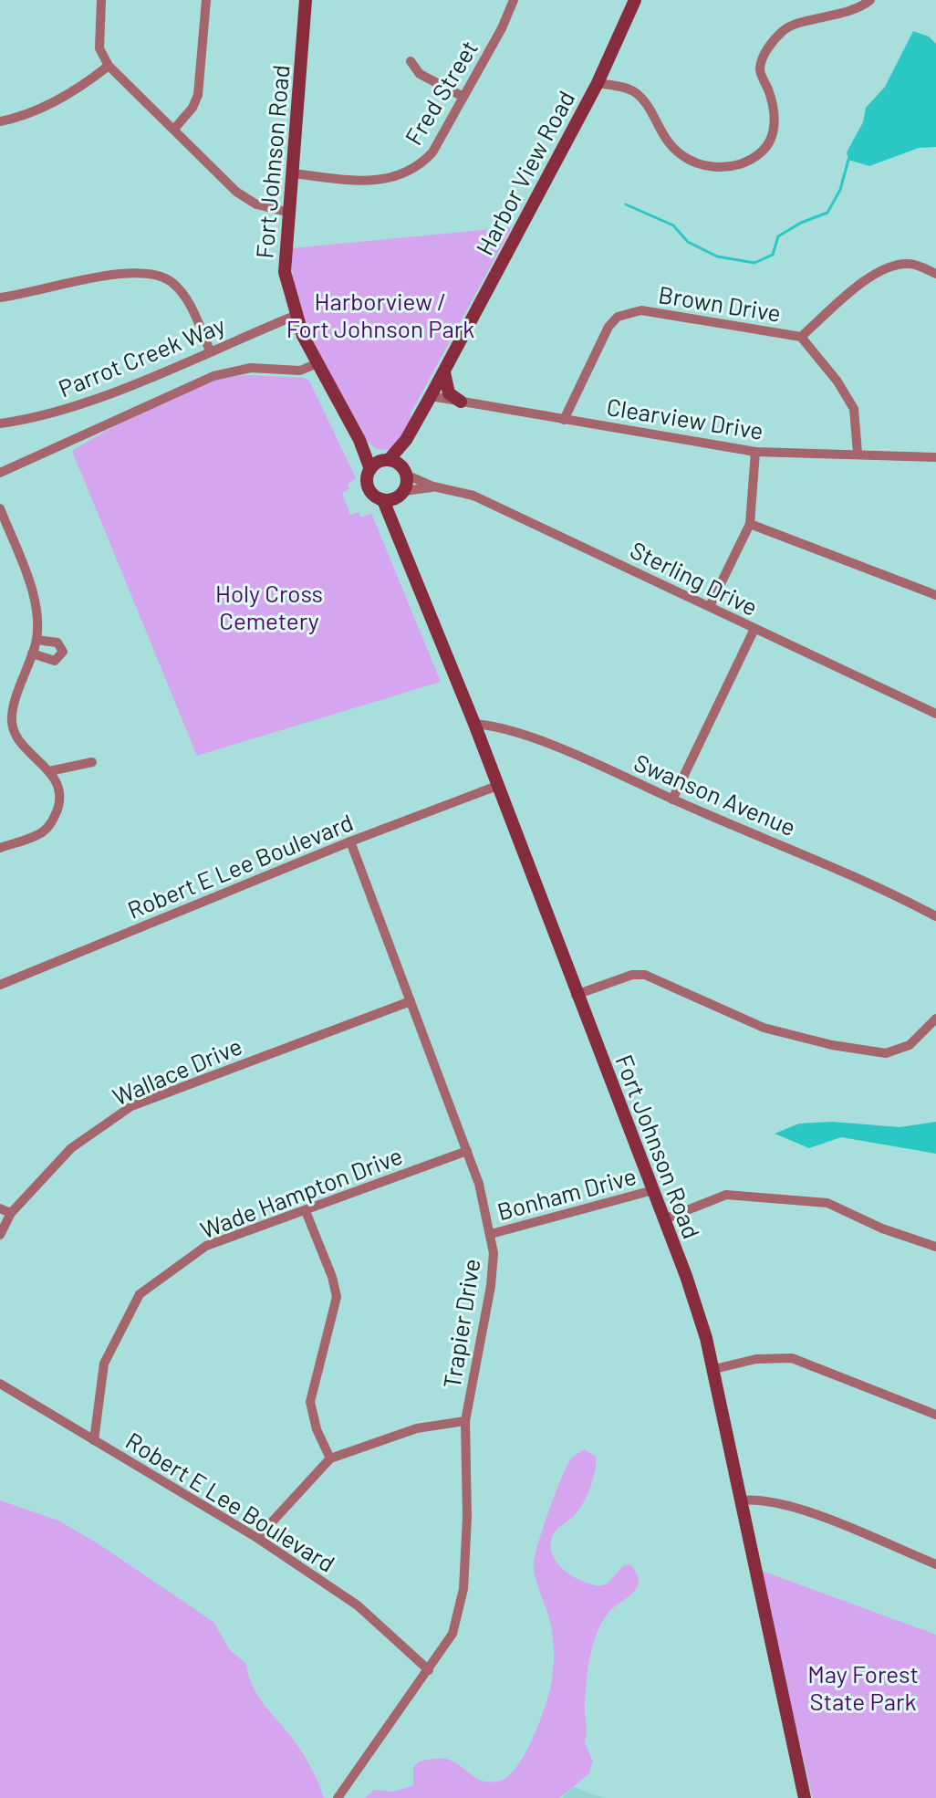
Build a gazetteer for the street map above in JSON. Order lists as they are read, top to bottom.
{
  "streets": {
    "street": [
      "Fred Street",
      "Fort Johnson Road",
      "Harbor View Road",
      "Brown Drive",
      "Parrot Creek Way",
      "Clearview Drive",
      "Sterling Drive",
      "Swanson Avenue",
      "Robert E Lee Boulevard",
      "Wallace Drive",
      "Wade Hampton Drive",
      "Bonham Drive",
      "Trapier Drive"
    ]
  },
  "crossings": [
    ["Fred Street", "Fort Johnson Road"],
    ["Fort Johnson Road", "Harbor View Road"],
    ["Fort Johnson Road", "Parrot Creek Way"],
    ["Fort Johnson Road", "Sterling Drive"],
    ["Fort Johnson Road", "Swanson Avenue"],
    ["Fort Johnson Road", "Robert E Lee Boulevard"],
    ["Fort Johnson Road", "Bonham Drive"],
    ["Harbor View Road", "Clearview Drive"],
    ["Harbor View Road", "Sterling Drive"],
    ["Brown Drive", "Clearview Drive"],
    ["Robert E Lee Boulevard", "Wade Hampton Drive"],
    ["Robert E Lee Boulevard", "Trapier Drive"],
    ["Wallace Drive", "Trapier Drive"],
    ["Wade Hampton Drive", "Trapier Drive"],
    ["Bonham Drive", "Trapier Drive"]
  ],
  "parks": ["Harborview / Fort Johnson Park", "Holy Cross Cemetery", "May Forest State Park"]
}
